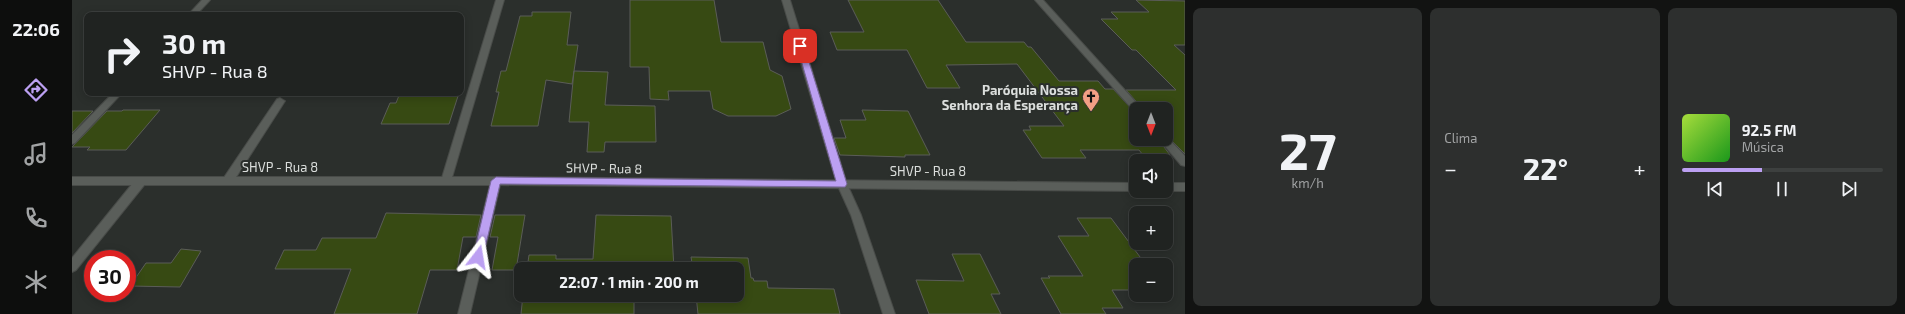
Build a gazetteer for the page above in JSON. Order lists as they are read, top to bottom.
{
  "streets": {
    "street": ["SHVP - Rua 8"]
  },
  "places": {
    "church": ["Paróquia Nossa Senhora da Esperança"]
  },
  "north": "bottom",
  "page": {
    "tabs": "22:06",
    "tile": [
      ["27", "km/h"],
      "Clima"
    ],
    "turn": ["30 m", "SHVP - Rua 8"],
    "map_buttons": ["+", "−"],
    "song": ["92.5 FM", "Música"],
    "heat": ["−", "22°", "+"],
    "limit": "30",
    "trip": "22:07 · 1 min · 200 m"
  }
}
